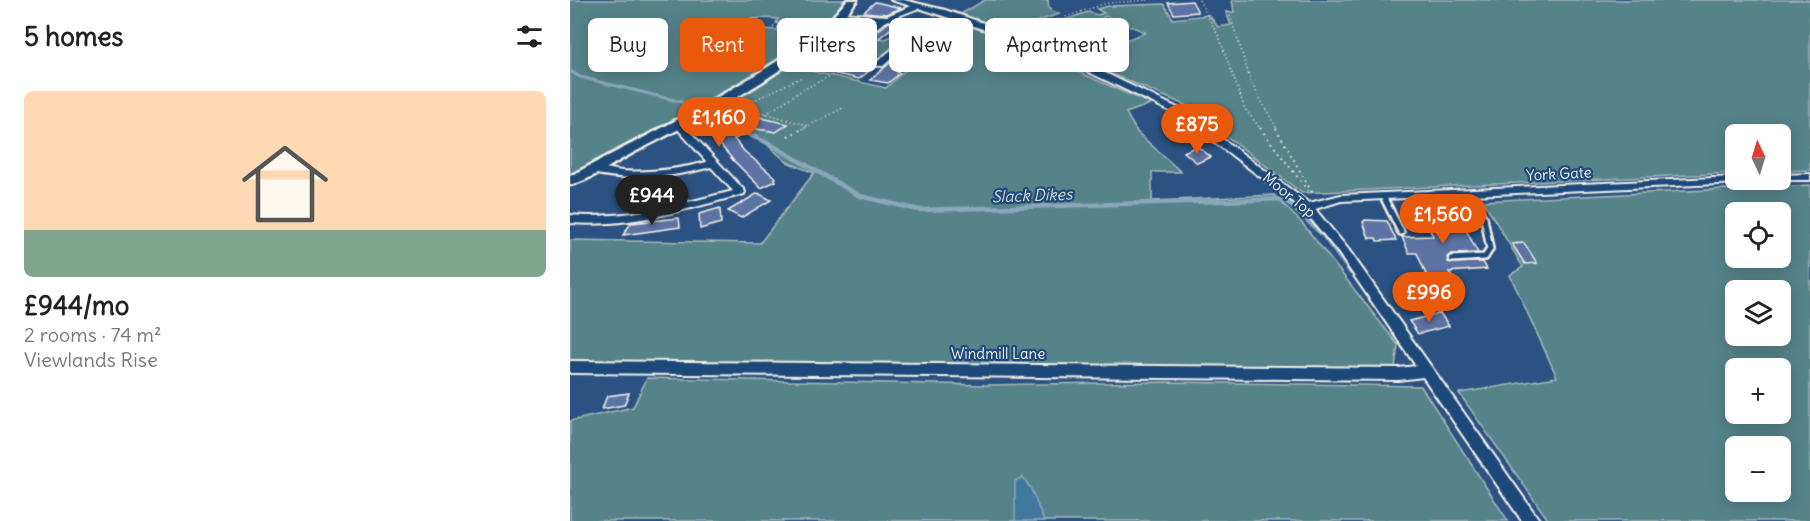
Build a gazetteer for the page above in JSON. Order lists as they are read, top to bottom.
{
  "streets": {
    "street": ["York Gate", "Moor Top", "Windmill Lane"]
  },
  "crossings": [
    ["York Gate", "Moor Top"],
    ["Moor Top", "Windmill Lane"]
  ],
  "water": ["Slack Dikes"],
  "north": "top",
  "page": {
    "heading": "5 homes",
    "chip": [
      "Buy",
      "Rent",
      "Filters",
      "New",
      "Apartment"
    ],
    "list": [
      {
        "name": "£944/mo",
        "note": "2 rooms · 74 m² · Viewlands Rise"
      }
    ],
    "price": [
      "£1,160",
      "£875",
      "£944",
      "£1,560",
      "£996"
    ],
    "map_buttons": ["+", "−"]
  }
}
